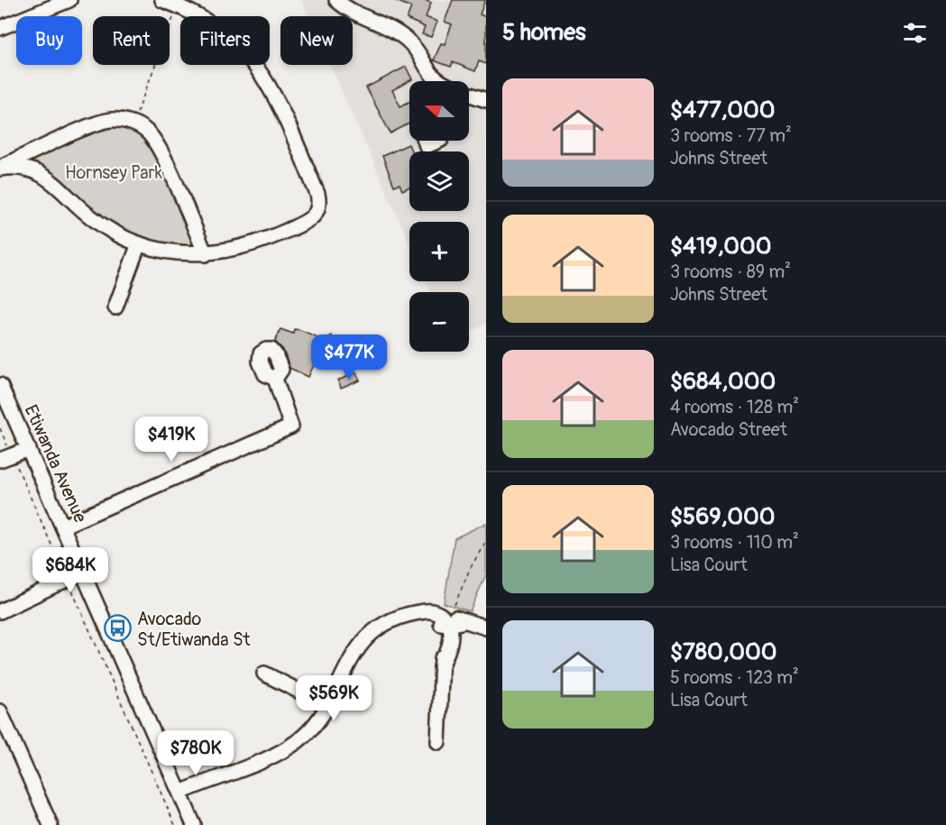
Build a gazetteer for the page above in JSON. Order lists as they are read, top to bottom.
{
  "streets": {
    "street": ["Etiwanda Avenue"]
  },
  "parks": ["Hornsey Park"],
  "places": {
    "bus stop": ["Avocado St/Etiwanda St"]
  },
  "north": "left",
  "page": {
    "heading": "5 homes",
    "chip": [
      "Buy",
      "Rent",
      "Filters",
      "New"
    ],
    "list": [
      {
        "name": "$477,000",
        "note": "3 rooms · 77 m² · Johns Street"
      },
      {
        "name": "$419,000",
        "note": "3 rooms · 89 m² · Johns Street"
      },
      {
        "name": "$684,000",
        "note": "4 rooms · 128 m² · Avocado Street"
      },
      {
        "name": "$569,000",
        "note": "3 rooms · 110 m² · Lisa Court"
      },
      {
        "name": "$780,000",
        "note": "5 rooms · 123 m² · Lisa Court"
      }
    ],
    "map_buttons": ["+", "−"],
    "price": [
      "$477K",
      "$419K",
      "$684K",
      "$569K",
      "$780K"
    ]
  }
}
